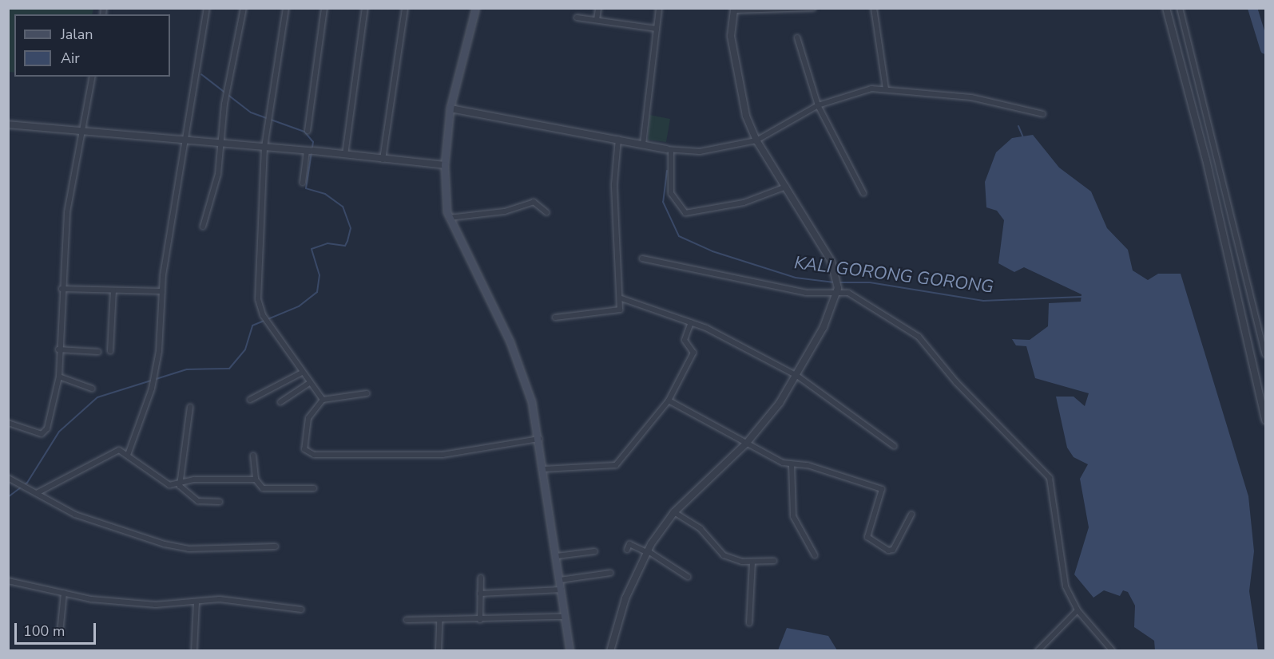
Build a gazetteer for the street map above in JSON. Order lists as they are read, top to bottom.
{
  "water": ["KALI GORONG GORONG"],
  "legend": ["Jalan", "Air"],
  "scale_bar": "100 m"
}
